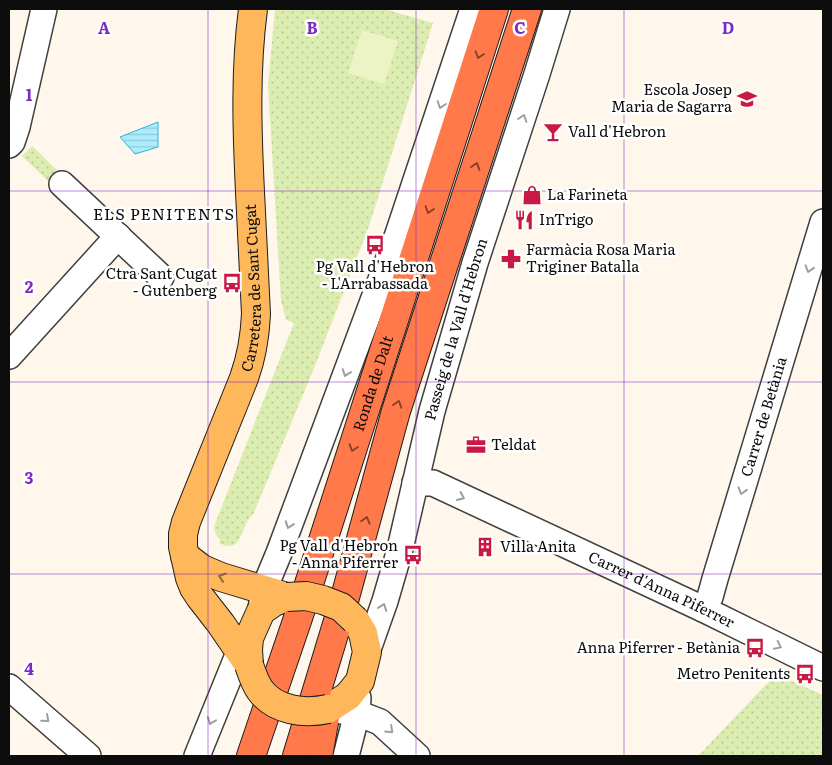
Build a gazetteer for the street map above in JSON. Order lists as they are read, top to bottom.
{
  "streets": {
    "highway": ["Ronda de Dalt"],
    "main road": ["Carretera de Sant Cugat"],
    "street": ["Passeig de la Vall d'Hebron", "Carrer de Betània", "Carrer d'Anna Piferrer"]
  },
  "crossings": [
    ["Carretera de Sant Cugat", "Passeig de la Vall d'Hebron"],
    ["Carretera de Sant Cugat", "Ronda de Dalt"],
    ["Passeig de la Vall d'Hebron", "Ronda de Dalt"],
    ["Passeig de la Vall d'Hebron", "Carrer d'Anna Piferrer"],
    ["Carrer de Betània", "Carrer d'Anna Piferrer"]
  ],
  "one_way": ["Carrer de Betània", "Carrer d'Anna Piferrer"],
  "districts": ["ELS PENITENTS"],
  "places": {
    "school or university": ["Escola Josep Maria de Sagarra"],
    "bar": ["Vall d'Hebron"],
    "shop": ["La Farineta"],
    "restaurant": ["InTrigo"],
    "bus stop": [
      "Pg Vall d'Hebron - L'Arrabassada",
      "Ctra Sant Cugat - Gutenberg",
      "Pg Vall d'Hebron - Anna Piferrer",
      "Anna Piferrer - Betània",
      "Metro Penitents"
    ],
    "pharmacy": ["Farmàcia Rosa Maria Triginer Batalla"],
    "office": ["Teldat"],
    "building": ["Villa Anita"]
  },
  "grid": {
    "columns": [
      "A",
      "B",
      "C",
      "D"
    ],
    "rows": [
      "1",
      "2",
      "3",
      "4"
    ]
  }
}
